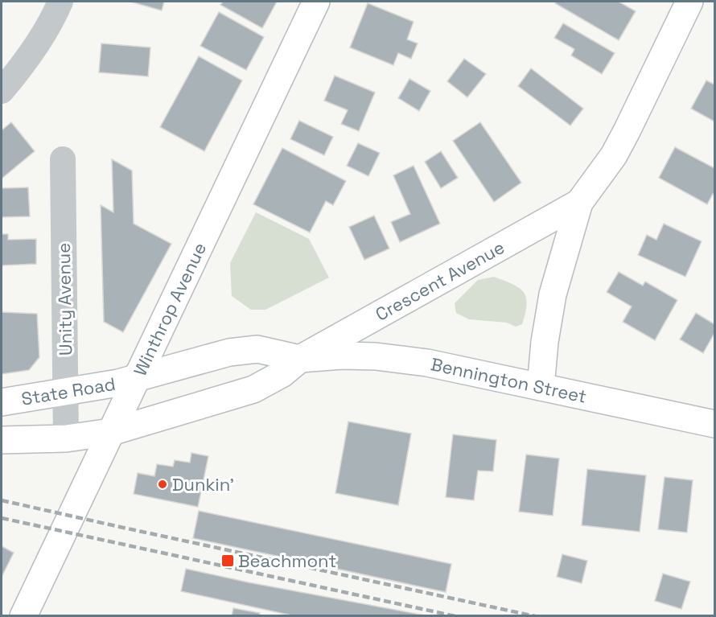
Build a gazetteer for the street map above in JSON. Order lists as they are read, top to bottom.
{
  "streets": {
    "main road": [
      "Crescent Avenue",
      "Winthrop Avenue",
      "Bennington Street",
      "State Road"
    ],
    "street": ["Unity Avenue"]
  },
  "crossings": [
    ["Crescent Avenue", "Bennington Street"],
    ["Unity Avenue", "State Road"],
    ["Winthrop Avenue", "Bennington Street"],
    ["Winthrop Avenue", "State Road"],
    ["Bennington Street", "State Road"]
  ],
  "places": {
    "other": ["Dunkin'"],
    "transit": ["Beachmont"]
  }
}
